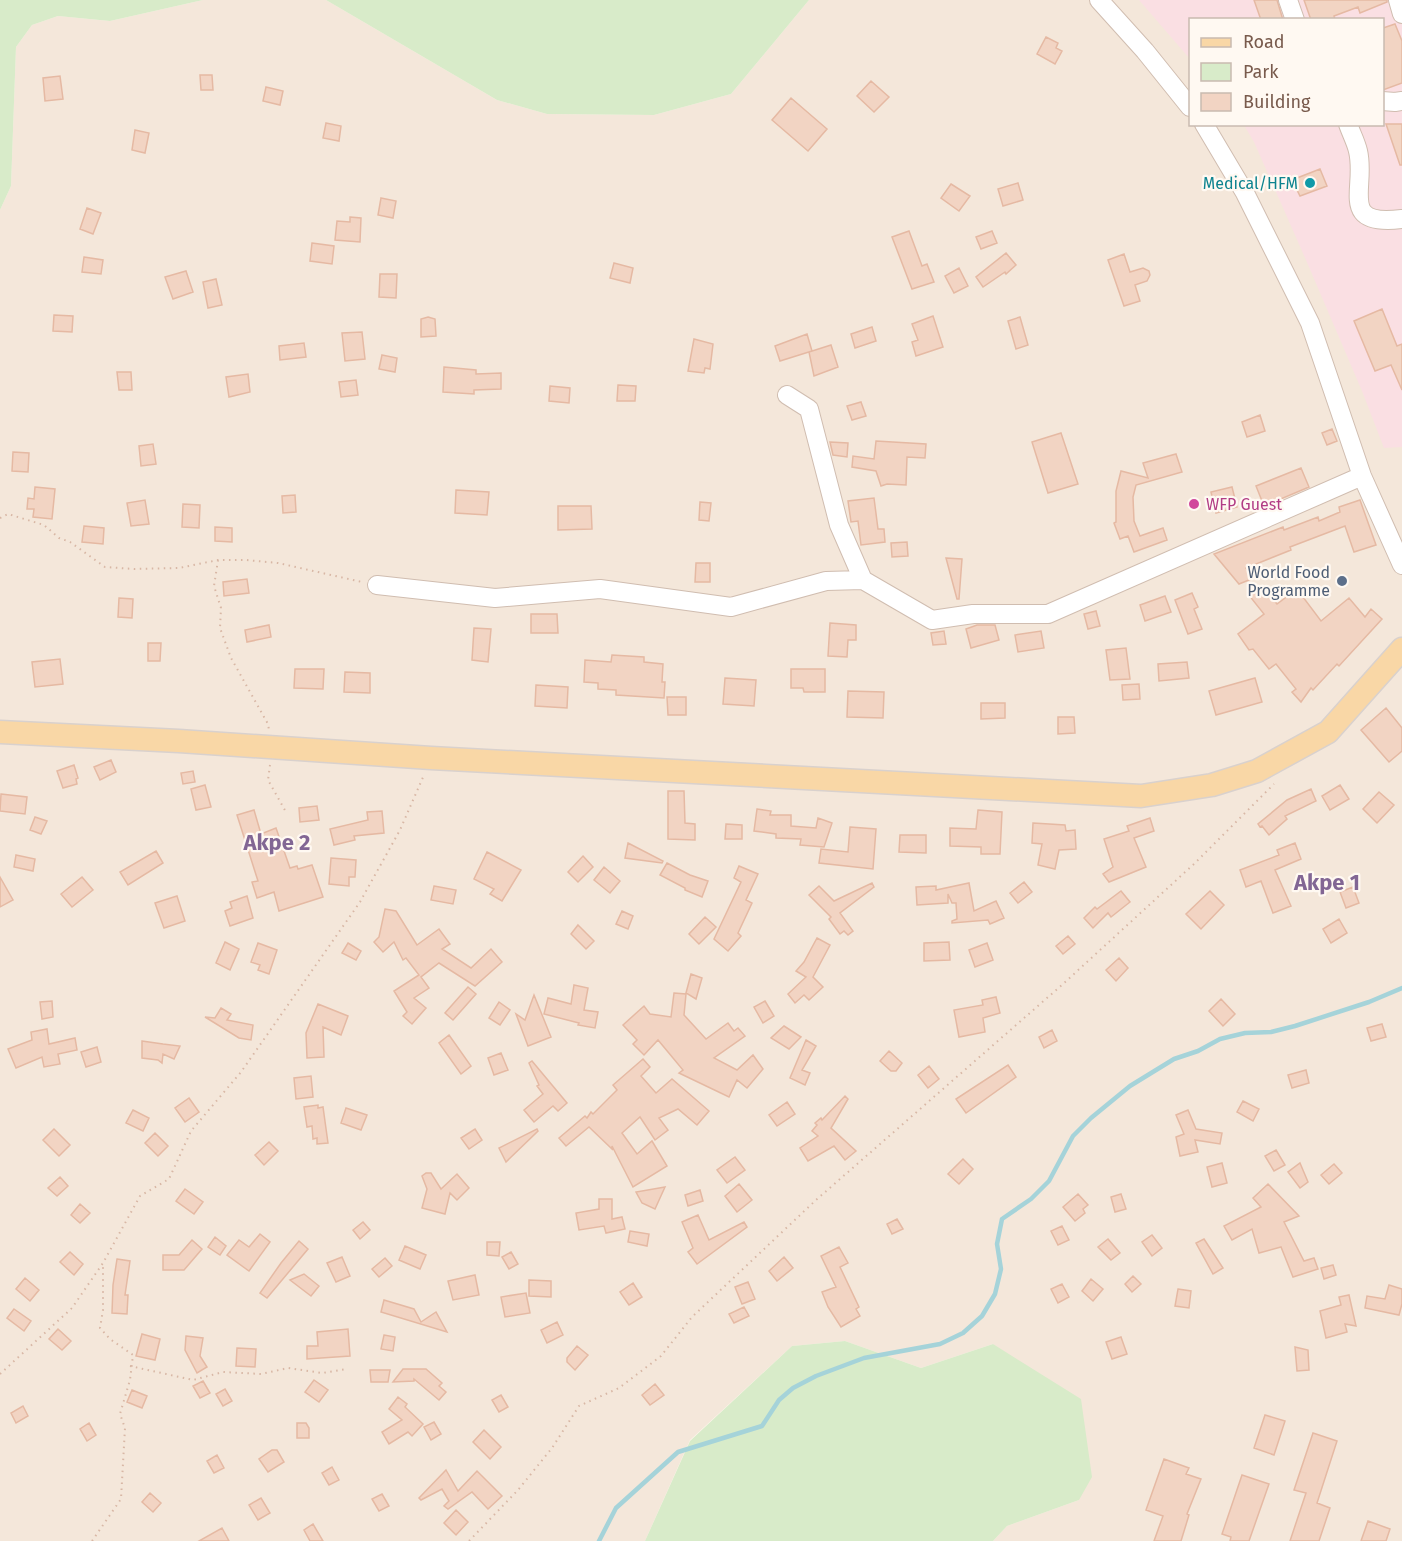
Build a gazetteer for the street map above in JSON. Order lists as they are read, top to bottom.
{
  "districts": ["Akpe 2", "Akpe 1"],
  "places": ["Medical/HFM", "WFP Guest", "World Food Programme"],
  "legend": ["Road", "Park", "Building"]
}
